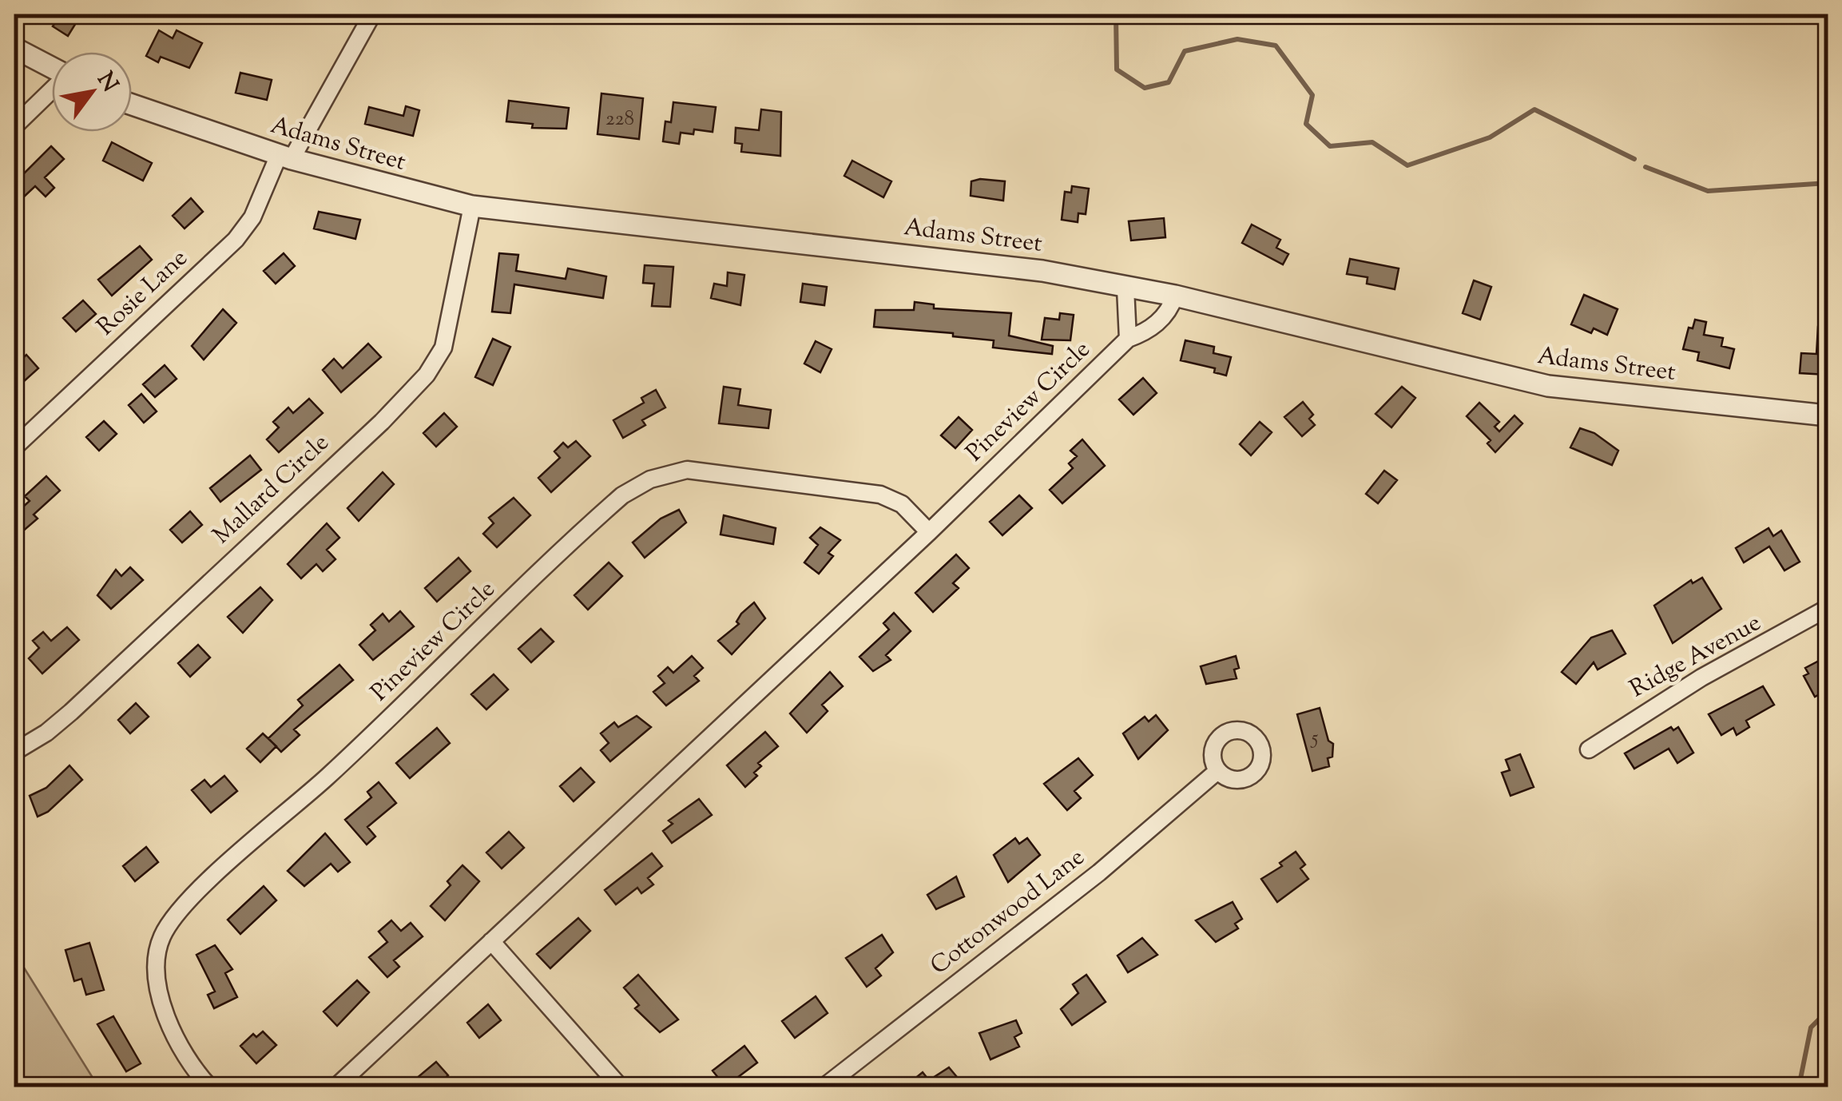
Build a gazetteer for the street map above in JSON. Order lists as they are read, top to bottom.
{
  "streets": {
    "street": [
      "Adams Street",
      "Rosie Lane",
      "Pineview Circle",
      "Mallard Circle",
      "Ridge Avenue",
      "Cottonwood Lane"
    ]
  },
  "crossings": [
    ["Adams Street", "Rosie Lane"],
    ["Adams Street", "Pineview Circle"],
    ["Adams Street", "Mallard Circle"]
  ],
  "house_numbers": ["228", "5"],
  "north": "top right"
}
